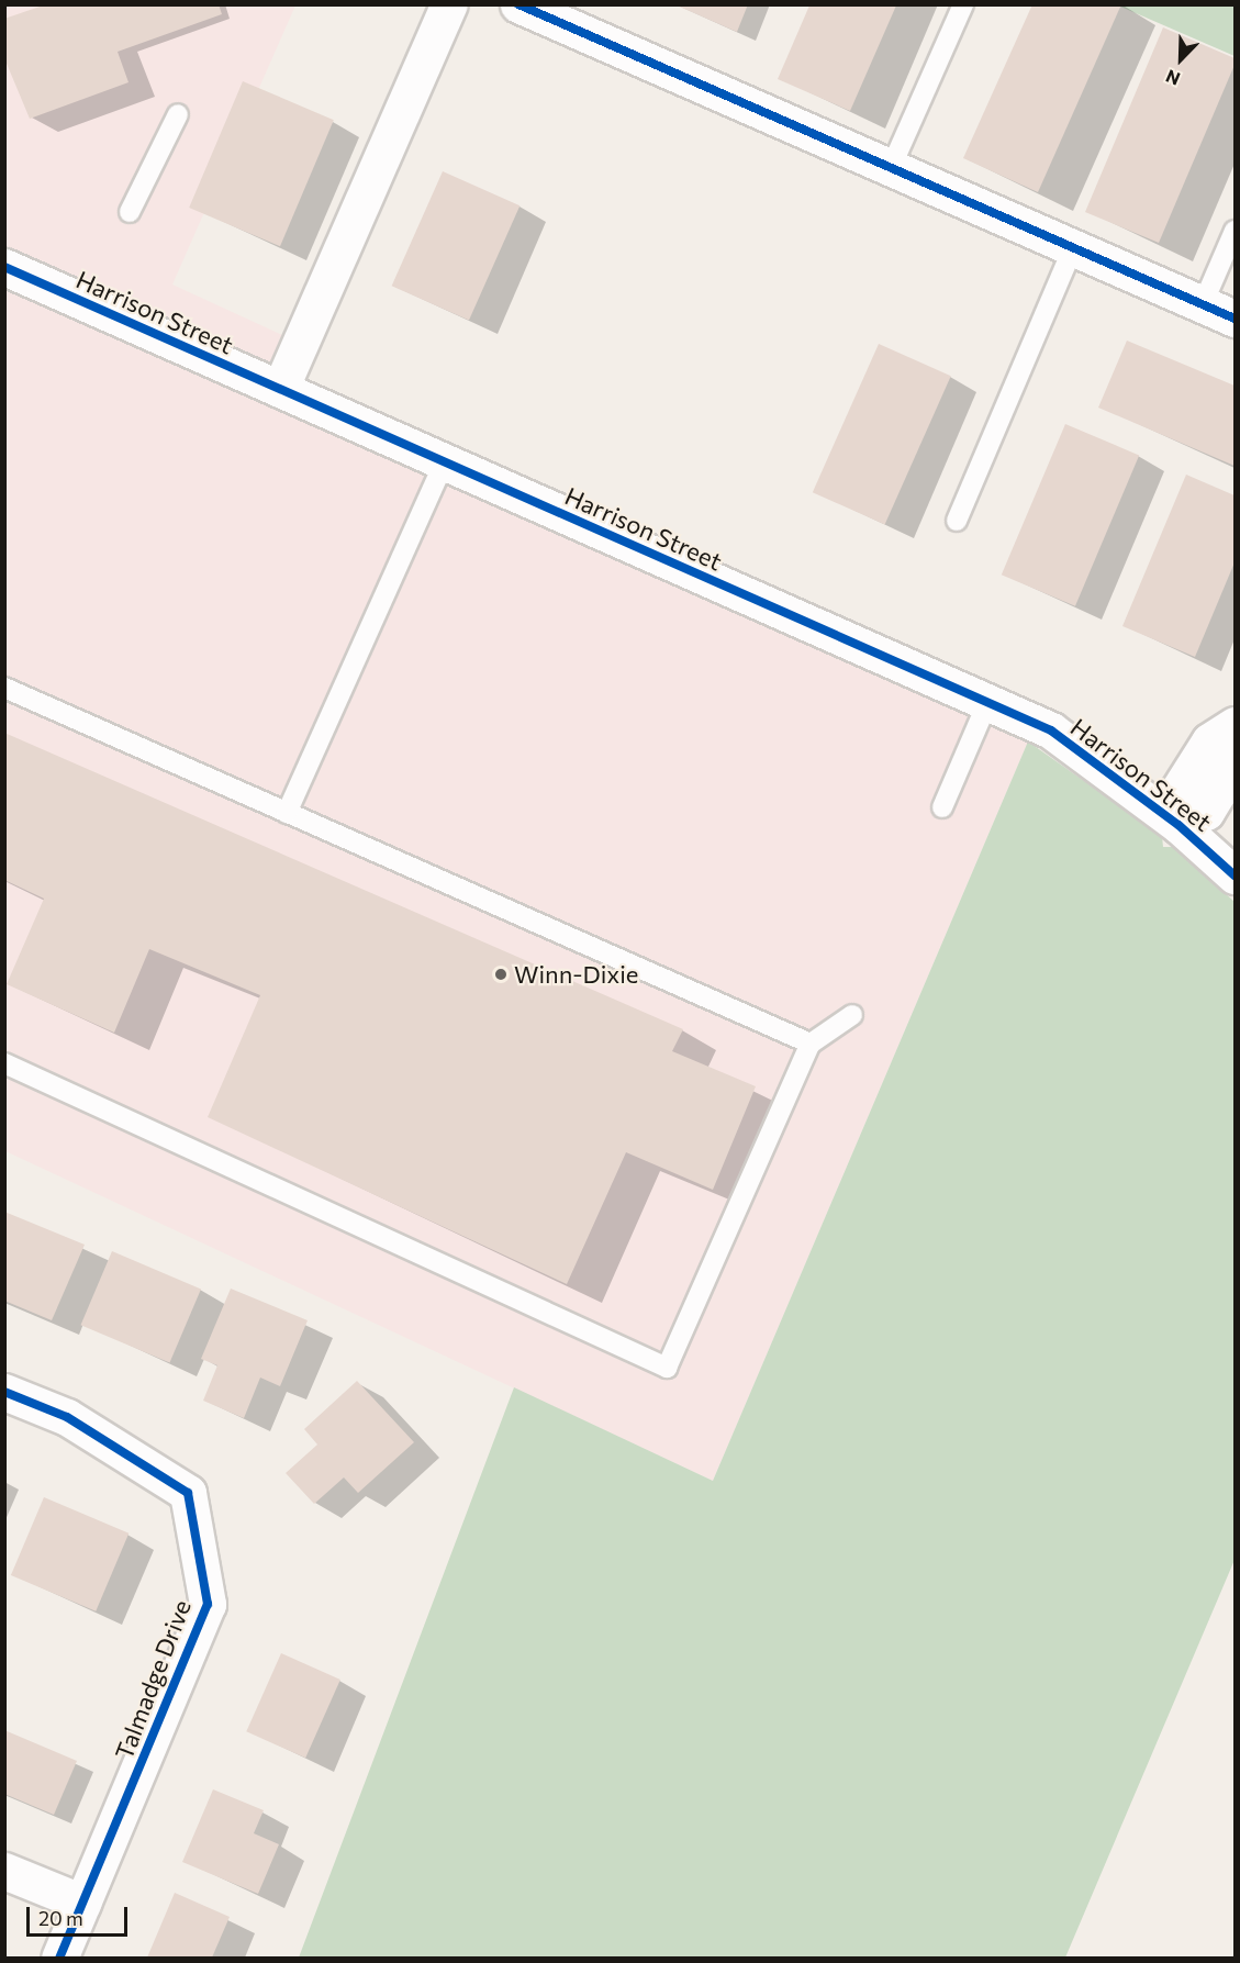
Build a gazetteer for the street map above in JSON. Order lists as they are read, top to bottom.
{
  "streets": {
    "street": ["Harrison Street", "Talmadge Drive"]
  },
  "places": ["Winn-Dixie"],
  "scale_bar": "20 m",
  "north": "bottom left"
}
